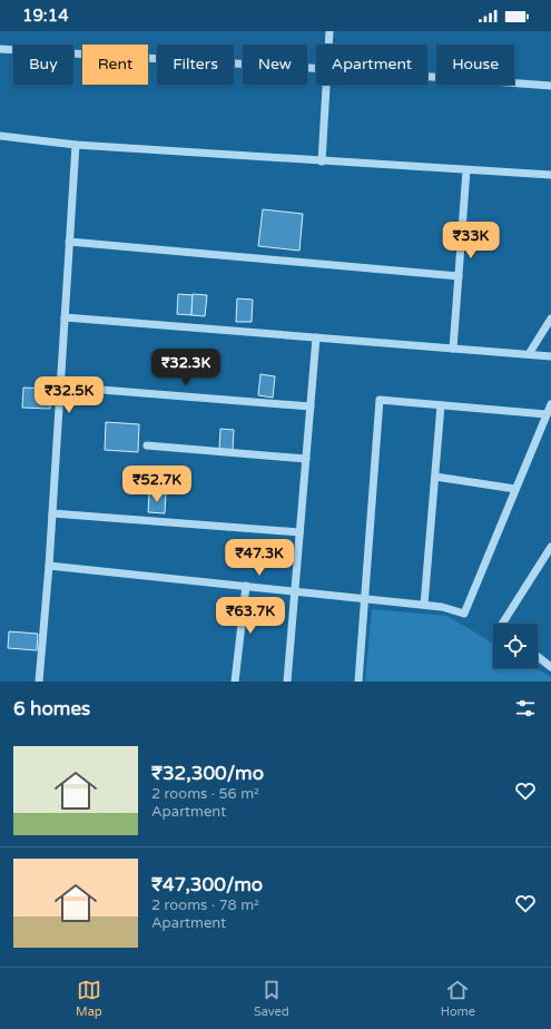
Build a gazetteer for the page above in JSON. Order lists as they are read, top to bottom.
{
  "page": {
    "status": "19:14",
    "chip": [
      "Buy",
      "Rent",
      "Filters",
      "New",
      "Apartment",
      "House"
    ],
    "price": [
      "₹33K",
      "₹32.3K",
      "₹32.5K",
      "₹52.7K",
      "₹47.3K",
      "₹63.7K"
    ],
    "heading": "6 homes",
    "list": [
      {
        "name": "₹32,300/mo",
        "note": "2 rooms · 56 m² · Apartment"
      },
      {
        "name": "₹47,300/mo",
        "note": "2 rooms · 78 m² · Apartment"
      }
    ],
    "tabs": ["Map", "Saved", "Home"]
  }
}
